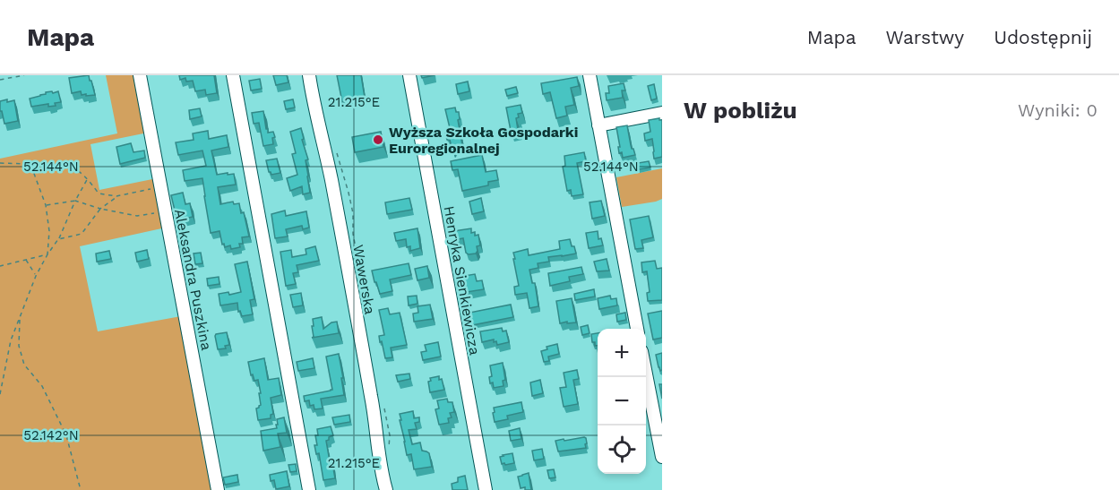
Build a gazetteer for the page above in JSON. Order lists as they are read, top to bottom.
{
  "streets": {
    "street": ["Aleksandra Puszkina", "Wawerska", "Henryka Sienkiewicza"]
  },
  "places": ["Wyższa Szkoła Gospodarki Euroregionalnej"],
  "page": {
    "header": "Mapa",
    "nav": ["Mapa", "Warstwy", "Udostępnij"],
    "heading": ["W pobliżu", "Wyniki: 0"],
    "map_buttons": ["+", "−"]
  },
  "coordinates": ["21.215°E", "52.144°N", "52.142°N"]
}
